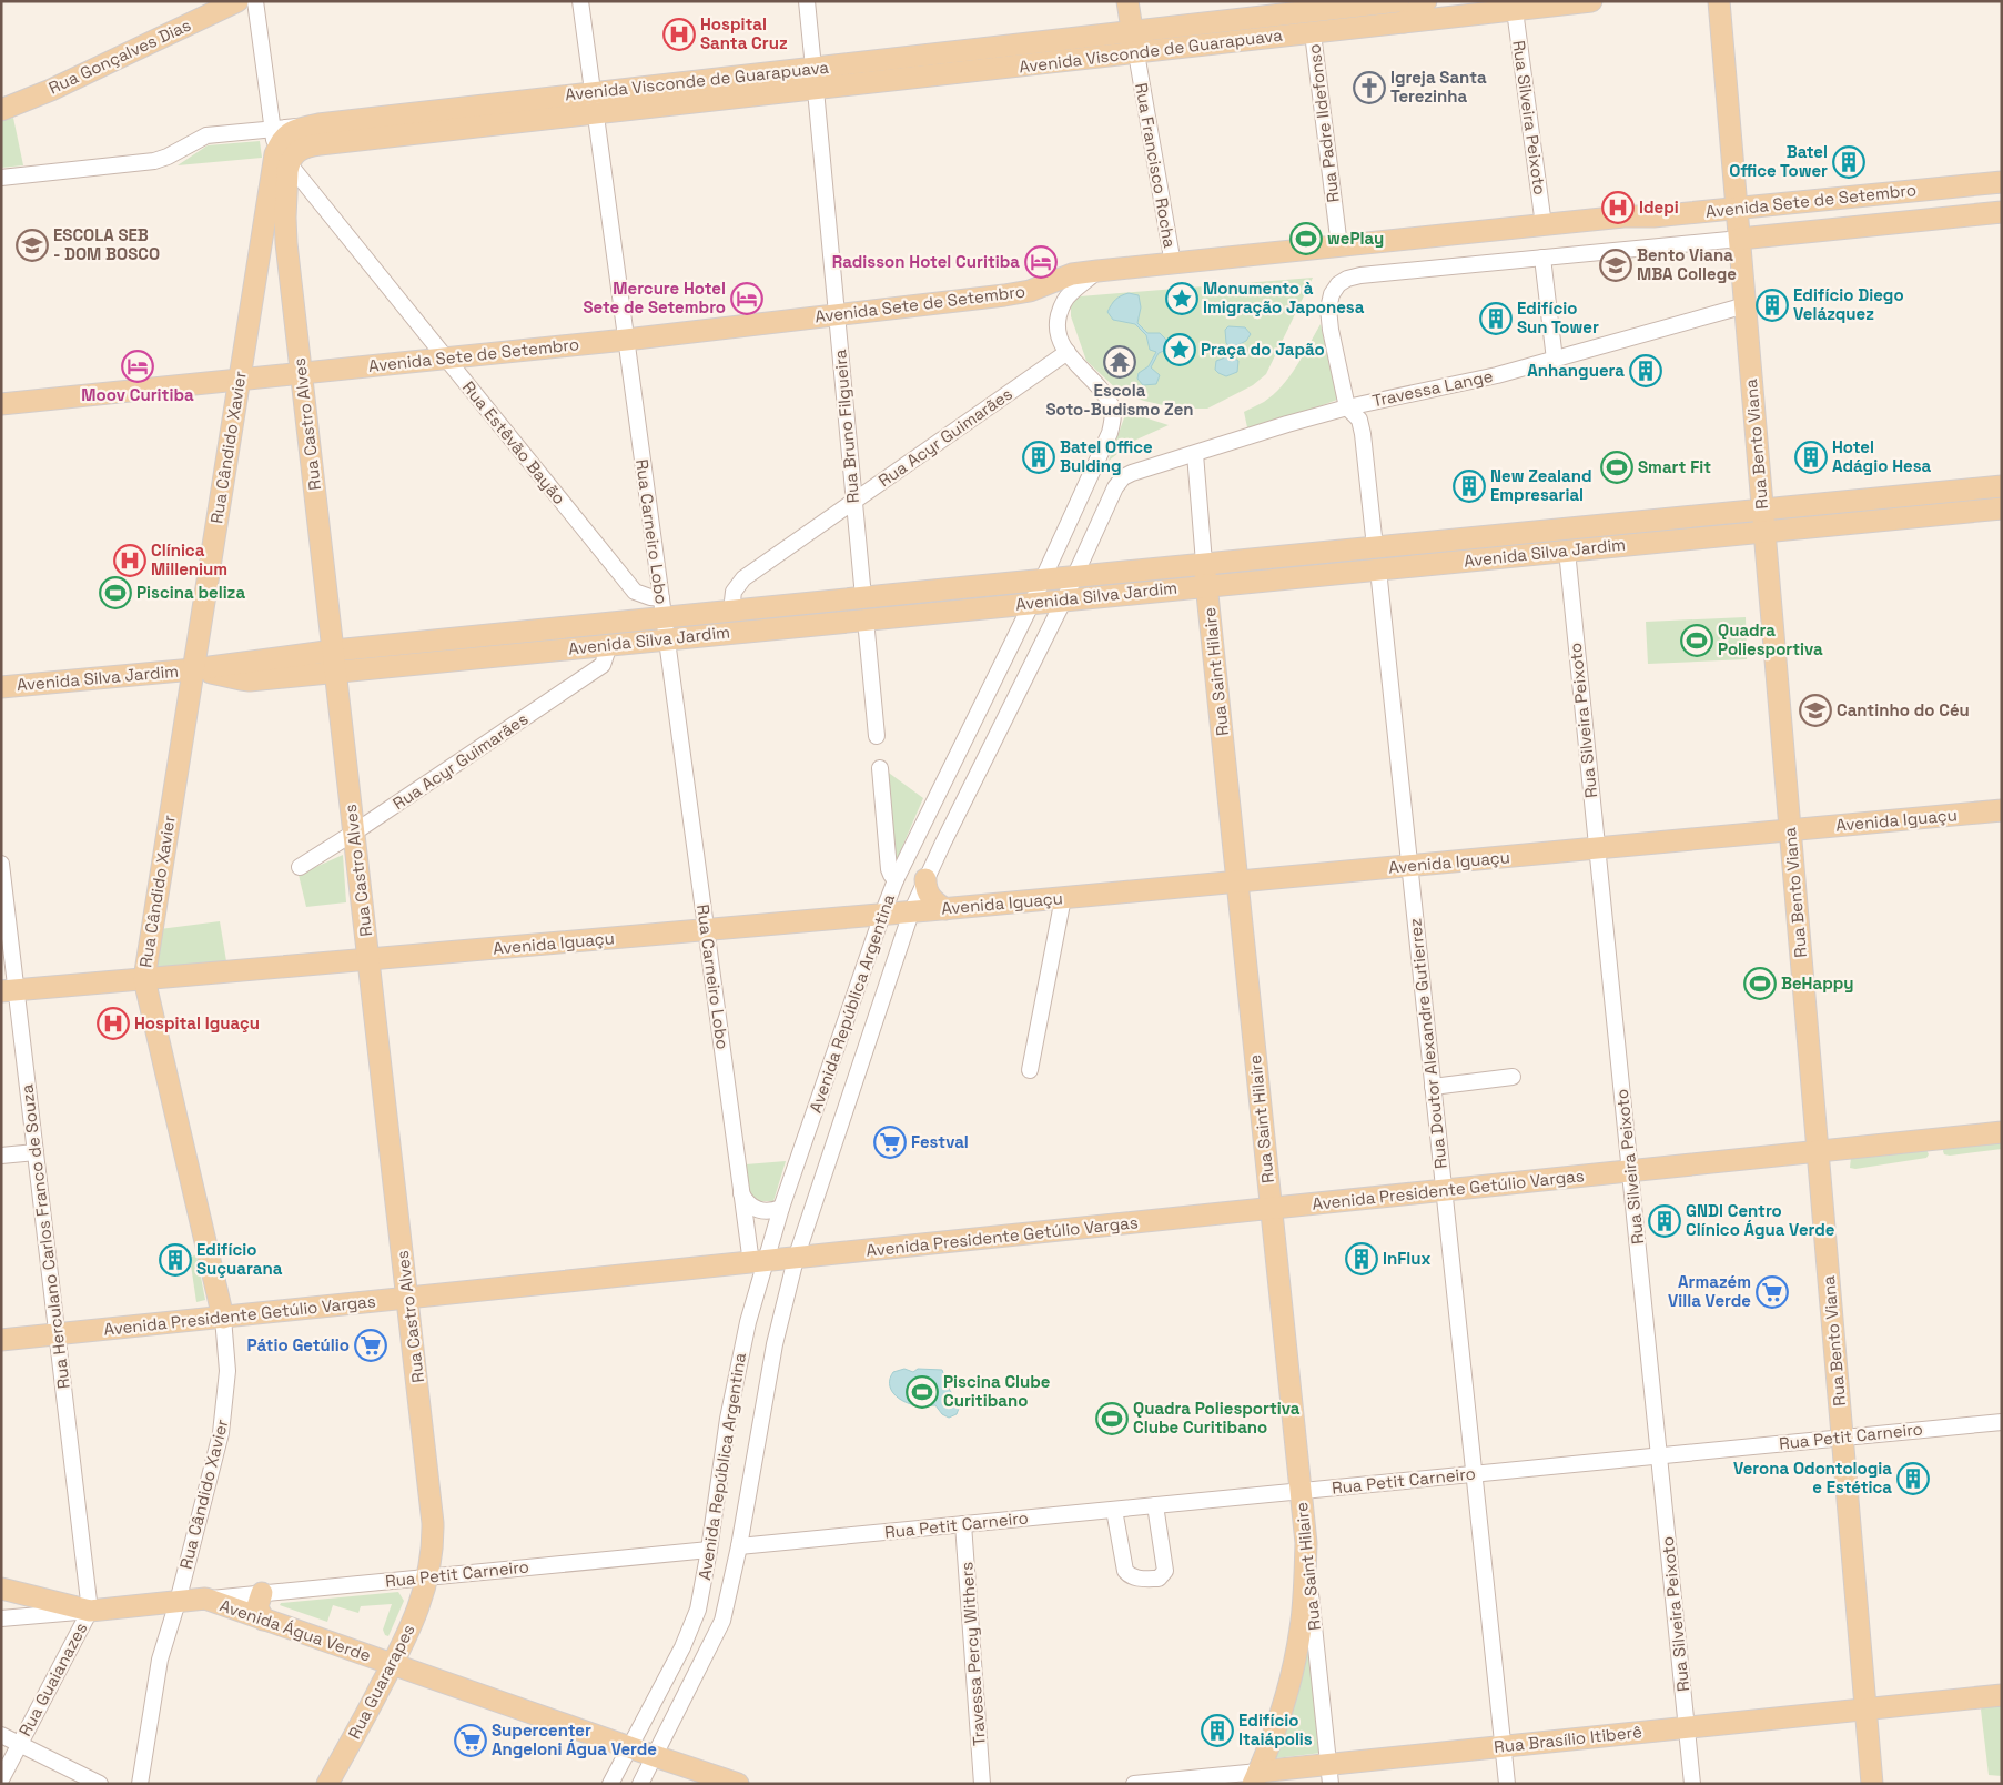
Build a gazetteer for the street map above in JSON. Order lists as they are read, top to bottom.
{
  "streets": {
    "main road": [
      "Avenida Visconde de Guarapuava",
      "Rua Gonçalves Dias",
      "Rua Francisco Rocha",
      "Avenida Sete de Setembro",
      "Rua Castro Alves",
      "Rua Bento Viana",
      "Rua Cândido Xavier",
      "Avenida Silva Jardim",
      "Rua Saint Hilaire",
      "Avenida Iguaçu",
      "Avenida Presidente Getúlio Vargas",
      "Avenida Água Verde",
      "Rua Guararapes",
      "Rua Brasílio Itiberê"
    ],
    "street": [
      "Rua Silveira Peixoto",
      "Rua Padre Ildefonso",
      "Travessa Lange",
      "Rua Bruno Filgueira",
      "Rua Acyr Guimarães",
      "Rua Estêvão Bayão",
      "Rua Carneiro Lobo",
      "Avenida República Argentina",
      "Rua Doutor Alexandre Gutierrez",
      "Rua Herculano Carlos Franco de Souza",
      "Rua Petit Carneiro",
      "Travessa Percy Withers",
      "Rua Guaianazes"
    ]
  },
  "crossings": [
    ["Avenida Visconde de Guarapuava", "Rua Silveira Peixoto"],
    ["Avenida Visconde de Guarapuava", "Rua Padre Ildefonso"],
    ["Avenida Visconde de Guarapuava", "Rua Francisco Rocha"],
    ["Avenida Visconde de Guarapuava", "Rua Castro Alves"],
    ["Avenida Visconde de Guarapuava", "Rua Bruno Filgueira"],
    ["Avenida Visconde de Guarapuava", "Rua Estêvão Bayão"],
    ["Avenida Visconde de Guarapuava", "Rua Cândido Xavier"],
    ["Avenida Visconde de Guarapuava", "Rua Carneiro Lobo"],
    ["Rua Silveira Peixoto", "Avenida Sete de Setembro"],
    ["Rua Silveira Peixoto", "Avenida Silva Jardim"],
    ["Rua Silveira Peixoto", "Avenida Iguaçu"],
    ["Rua Silveira Peixoto", "Avenida Presidente Getúlio Vargas"],
    ["Rua Silveira Peixoto", "Rua Petit Carneiro"],
    ["Rua Silveira Peixoto", "Rua Brasílio Itiberê"],
    ["Rua Padre Ildefonso", "Avenida Sete de Setembro"],
    ["Rua Francisco Rocha", "Avenida Sete de Setembro"],
    ["Avenida Sete de Setembro", "Travessa Lange"],
    ["Avenida Sete de Setembro", "Rua Castro Alves"],
    ["Avenida Sete de Setembro", "Rua Bruno Filgueira"],
    ["Avenida Sete de Setembro", "Rua Estêvão Bayão"],
    ["Avenida Sete de Setembro", "Rua Bento Viana"],
    ["Avenida Sete de Setembro", "Rua Cândido Xavier"],
    ["Avenida Sete de Setembro", "Rua Carneiro Lobo"],
    ["Avenida Sete de Setembro", "Avenida República Argentina"],
    ["Travessa Lange", "Rua Bento Viana"],
    ["Travessa Lange", "Rua Saint Hilaire"],
    ["Travessa Lange", "Avenida República Argentina"],
    ["Rua Castro Alves", "Rua Acyr Guimarães"],
    ["Rua Castro Alves", "Rua Estêvão Bayão"],
    ["Rua Castro Alves", "Rua Cândido Xavier"],
    ["Rua Castro Alves", "Avenida Silva Jardim"],
    ["Rua Castro Alves", "Avenida Iguaçu"],
    ["Rua Castro Alves", "Avenida Presidente Getúlio Vargas"],
    ["Rua Castro Alves", "Rua Petit Carneiro"],
    ["Rua Castro Alves", "Rua Guararapes"],
    ["Rua Bruno Filgueira", "Rua Acyr Guimarães"],
    ["Rua Bruno Filgueira", "Avenida Silva Jardim"],
    ["Rua Acyr Guimarães", "Avenida Silva Jardim"],
    ["Rua Acyr Guimarães", "Avenida República Argentina"],
    ["Rua Estêvão Bayão", "Rua Cândido Xavier"],
    ["Rua Estêvão Bayão", "Avenida Silva Jardim"],
    ["Rua Bento Viana", "Avenida Silva Jardim"],
    ["Rua Bento Viana", "Avenida Iguaçu"],
    ["Rua Bento Viana", "Avenida Presidente Getúlio Vargas"],
    ["Rua Bento Viana", "Rua Petit Carneiro"],
    ["Rua Bento Viana", "Rua Brasílio Itiberê"],
    ["Rua Cândido Xavier", "Avenida Silva Jardim"],
    ["Rua Cândido Xavier", "Avenida Iguaçu"],
    ["Rua Cândido Xavier", "Avenida Presidente Getúlio Vargas"],
    ["Rua Cândido Xavier", "Avenida Água Verde"],
    ["Rua Carneiro Lobo", "Avenida Silva Jardim"],
    ["Rua Carneiro Lobo", "Avenida Iguaçu"],
    ["Rua Carneiro Lobo", "Avenida República Argentina"],
    ["Rua Carneiro Lobo", "Avenida Presidente Getúlio Vargas"],
    ["Avenida Silva Jardim", "Rua Saint Hilaire"],
    ["Avenida Silva Jardim", "Avenida República Argentina"],
    ["Avenida Silva Jardim", "Rua Doutor Alexandre Gutierrez"],
    ["Rua Saint Hilaire", "Avenida Iguaçu"],
    ["Rua Saint Hilaire", "Avenida Presidente Getúlio Vargas"],
    ["Rua Saint Hilaire", "Rua Petit Carneiro"],
    ["Rua Saint Hilaire", "Rua Brasílio Itiberê"],
    ["Avenida Iguaçu", "Avenida República Argentina"],
    ["Avenida Iguaçu", "Rua Doutor Alexandre Gutierrez"],
    ["Avenida Iguaçu", "Rua Herculano Carlos Franco de Souza"],
    ["Avenida República Argentina", "Avenida Presidente Getúlio Vargas"],
    ["Avenida República Argentina", "Rua Petit Carneiro"],
    ["Avenida República Argentina", "Avenida Água Verde"],
    ["Rua Doutor Alexandre Gutierrez", "Avenida Presidente Getúlio Vargas"],
    ["Rua Doutor Alexandre Gutierrez", "Rua Petit Carneiro"],
    ["Rua Doutor Alexandre Gutierrez", "Rua Brasílio Itiberê"],
    ["Avenida Presidente Getúlio Vargas", "Rua Herculano Carlos Franco de Souza"],
    ["Rua Herculano Carlos Franco de Souza", "Avenida Água Verde"],
    ["Rua Herculano Carlos Franco de Souza", "Rua Guaianazes"],
    ["Rua Petit Carneiro", "Avenida Água Verde"],
    ["Rua Petit Carneiro", "Travessa Percy Withers"],
    ["Rua Petit Carneiro", "Rua Guararapes"],
    ["Avenida Água Verde", "Rua Guaianazes"],
    ["Avenida Água Verde", "Rua Guararapes"]
  ],
  "places": {
    "hospital": [
      "Hospital Santa Cruz",
      "Idepi",
      "Clínica Millenium",
      "Hospital Iguaçu"
    ],
    "church": ["Igreja Santa Terezinha"],
    "building": [
      "Batel Office Tower",
      "Edifício Diego Velázquez",
      "Edifício Sun Tower",
      "Anhanguera",
      "Batel Office Bulding",
      "Hotel Adágio Hesa",
      "New Zealand Empresarial",
      "GNDI Centro Clínico Água Verde",
      "InFlux",
      "Edifício Suçuarana",
      "Verona Odontologia e Estética",
      "Edifício Itaiápolis"
    ],
    "sports": [
      "wePlay",
      "Smart Fit",
      "Piscina beliza",
      "Quadra Poliesportiva",
      "BeHappy",
      "Piscina Clube Curitibano",
      "Quadra Poliesportiva Clube Curitibano"
    ],
    "school or university": ["ESCOLA SEB - DOM BOSCO", "Bento Viana MBA College", "Cantinho do Céu"],
    "hotel": ["Radisson Hotel Curitiba", "Mercure Hotel Sete de Setembro", "Moov Curitiba"],
    "place": ["Monumento à Imigração Japonesa", "Praça do Japão"],
    "temple": ["Escola Soto-Budismo Zen"],
    "supermarket": [
      "Festval",
      "Armazém Villa Verde",
      "Pátio Getúlio",
      "Supercenter Angeloni Água Verde"
    ]
  }
}
